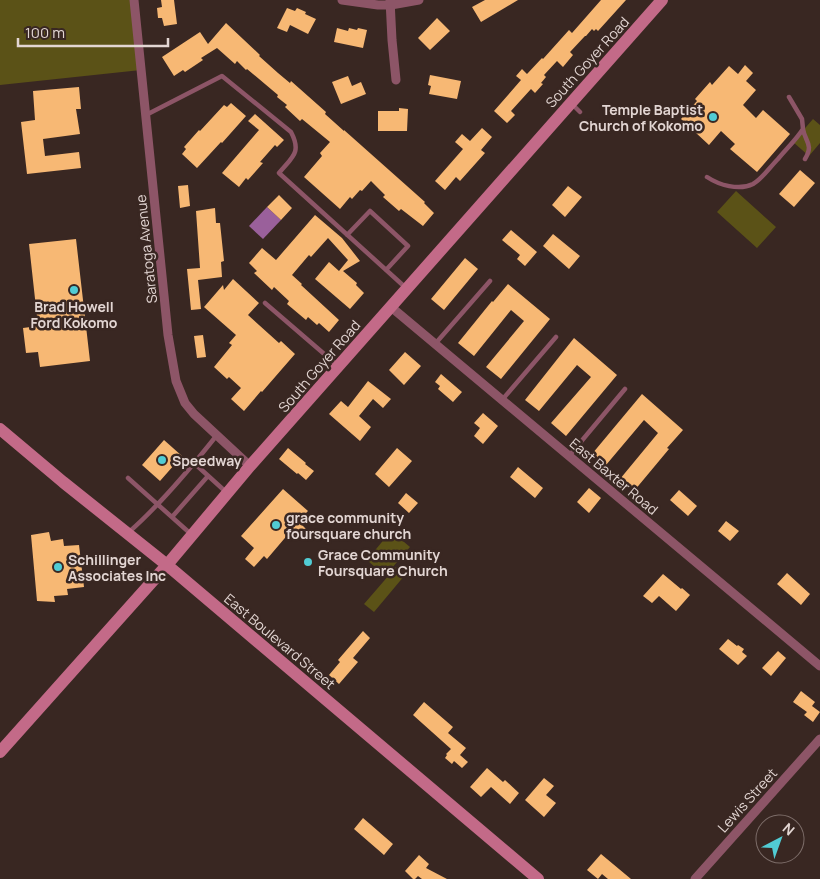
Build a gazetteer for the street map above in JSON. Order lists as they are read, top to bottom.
{
  "streets": {
    "street": [
      "South Goyer Road",
      "Saratoga Avenue",
      "East Baxter Road",
      "East Boulevard Street",
      "Lewis Street"
    ]
  },
  "crossings": [
    ["South Goyer Road", "Saratoga Avenue"],
    ["South Goyer Road", "East Baxter Road"],
    ["South Goyer Road", "East Boulevard Street"]
  ],
  "places": [
    "Temple Baptist Church of Kokomo",
    "Brad Howell Ford Kokomo",
    "Speedway",
    "grace community foursquare church",
    "Grace Community Foursquare Church",
    "Schillinger Associates Inc"
  ],
  "scale_bar": "100 m",
  "north": "top right"
}
